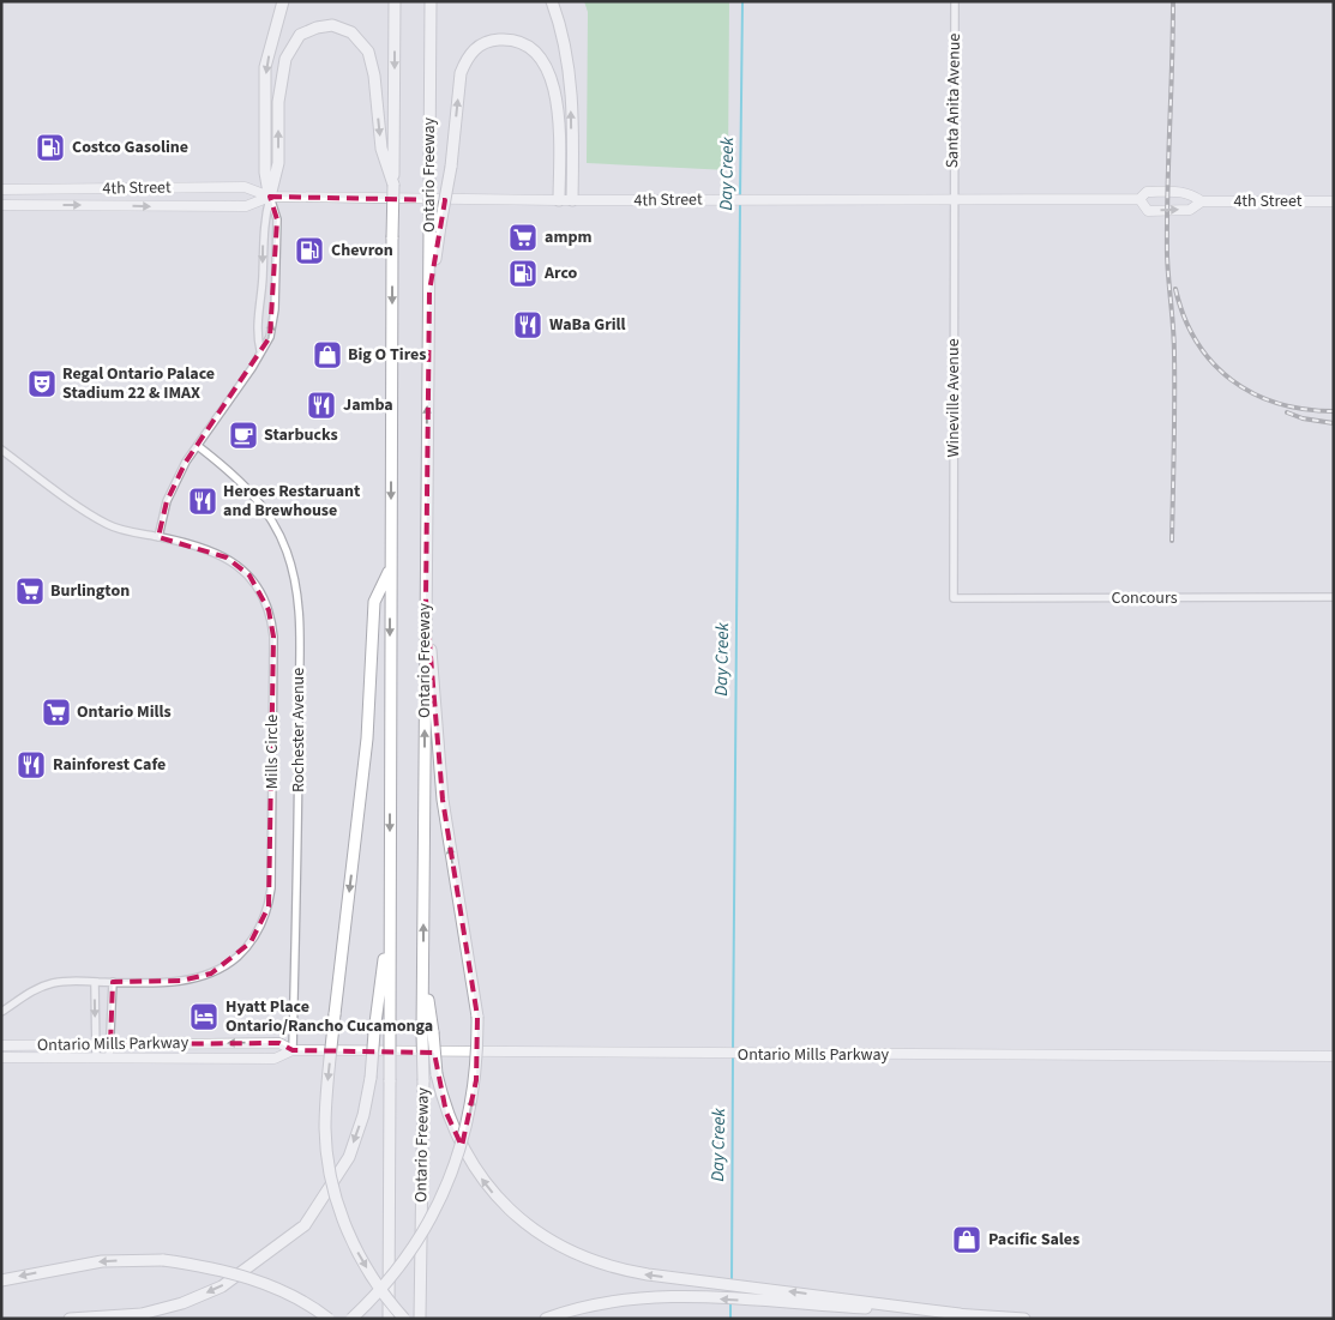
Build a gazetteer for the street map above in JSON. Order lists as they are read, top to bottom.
{
  "streets": {
    "highway": ["Ontario Freeway"],
    "main road": ["4th Street", "Ontario Mills Parkway"],
    "street": [
      "Santa Anita Avenue",
      "Wineville Avenue",
      "Concours",
      "Rochester Avenue",
      "Mills Circle"
    ]
  },
  "crossings": [
    ["Santa Anita Avenue", "4th Street"],
    ["Santa Anita Avenue", "Wineville Avenue"],
    ["4th Street", "Wineville Avenue"],
    ["Wineville Avenue", "Concours"],
    ["Rochester Avenue", "Ontario Mills Parkway"]
  ],
  "water": ["Day Creek"],
  "places": {
    "fuel station": ["Costco Gasoline", "Chevron", "Arco"],
    "supermarket": ["ampm", "Burlington", "Ontario Mills"],
    "restaurant": [
      "WaBa Grill",
      "Jamba",
      "Heroes Restaruant and Brewhouse",
      "Rainforest Cafe"
    ],
    "shop": ["Big O Tires", "Pacific Sales"],
    "theatre": ["Regal Ontario Palace Stadium 22 & IMAX"],
    "cafe": ["Starbucks"],
    "hotel": ["Hyatt Place Ontario/Rancho Cucamonga"]
  }
}
